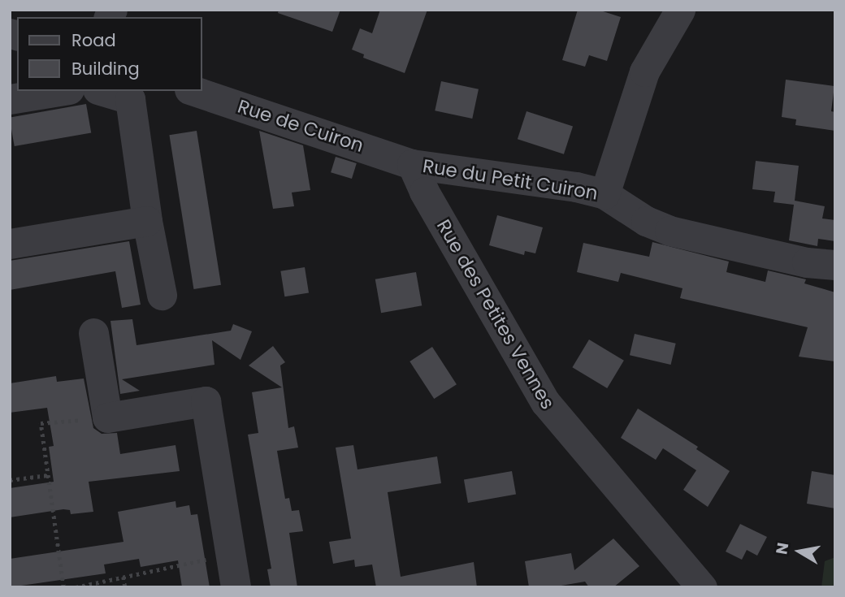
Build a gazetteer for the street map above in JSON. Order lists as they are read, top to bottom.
{
  "streets": {
    "street": ["Rue de Cuiron", "Rue du Petit Cuiron", "Rue des Petites Vennes"]
  },
  "crossings": [
    ["Rue de Cuiron", "Rue du Petit Cuiron"],
    ["Rue de Cuiron", "Rue des Petites Vennes"],
    ["Rue du Petit Cuiron", "Rue des Petites Vennes"]
  ],
  "legend": ["Road", "Building"],
  "north": "left"
}
